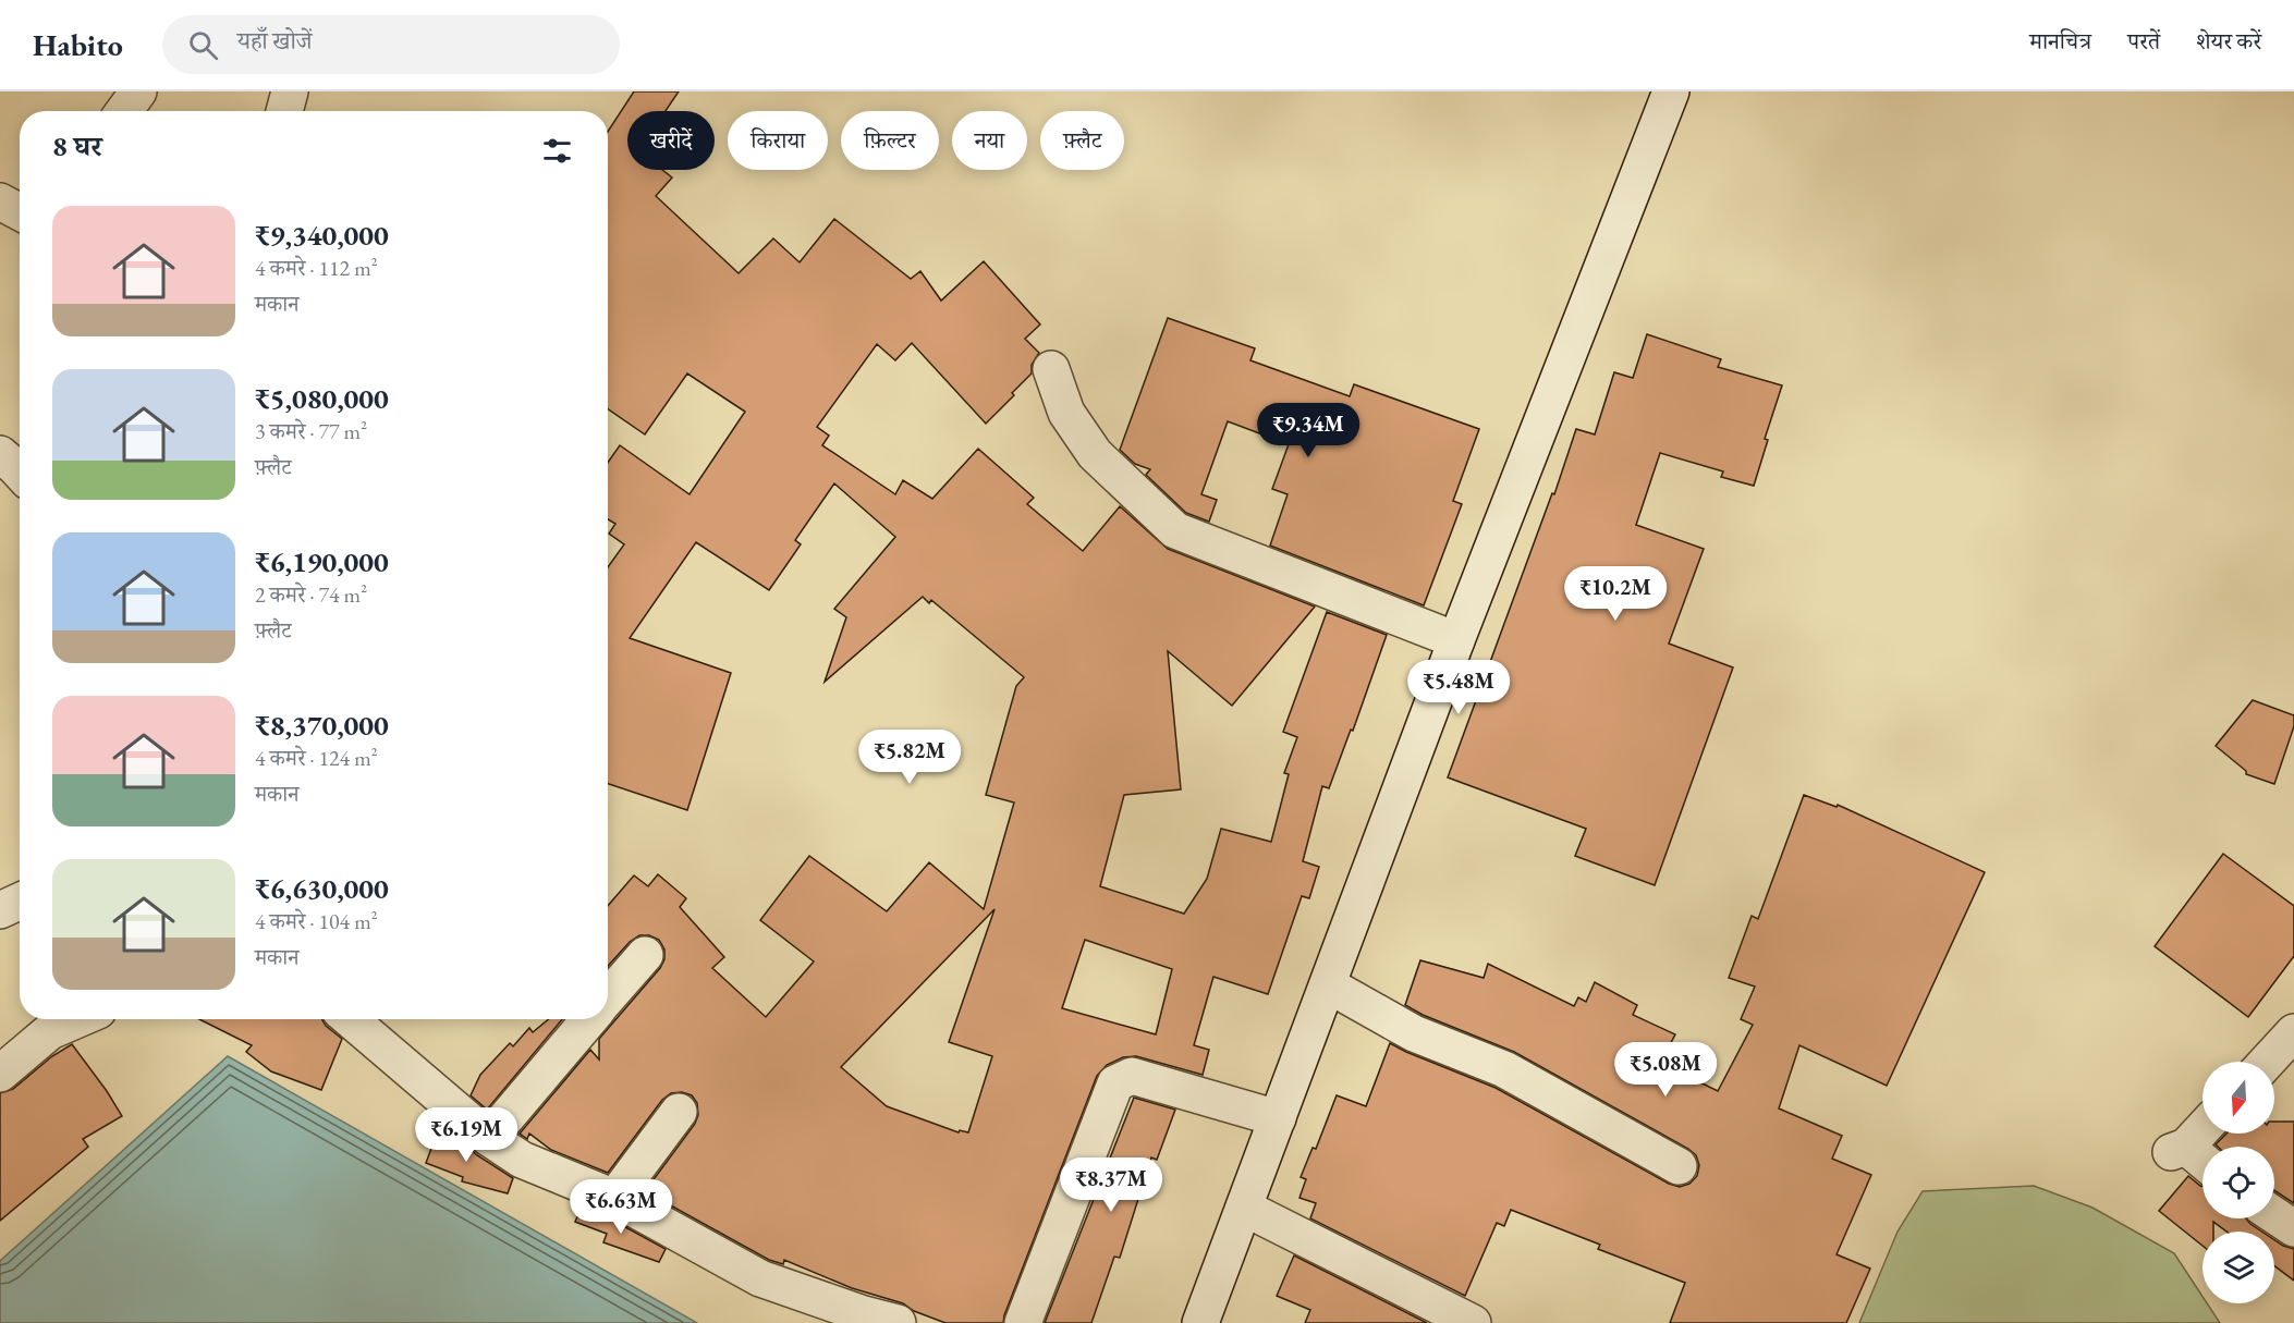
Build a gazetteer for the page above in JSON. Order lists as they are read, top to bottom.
{
  "north": "bottom",
  "page": {
    "header": "Habito",
    "search": "यहाँ खोजें",
    "nav": ["मानचित्र", "परतें", "शेयर करें"],
    "chip": [
      "खरीदें",
      "किराया",
      "फ़िल्टर",
      "नया",
      "फ़्लैट"
    ],
    "heading": "8 घर",
    "list": [
      {
        "name": "₹9,340,000",
        "note": "4 कमरे · 112 m² · मकान"
      },
      {
        "name": "₹5,080,000",
        "note": "3 कमरे · 77 m² · फ़्लैट"
      },
      {
        "name": "₹6,190,000",
        "note": "2 कमरे · 74 m² · फ़्लैट"
      },
      {
        "name": "₹8,370,000",
        "note": "4 कमरे · 124 m² · मकान"
      },
      {
        "name": "₹6,630,000",
        "note": "4 कमरे · 104 m² · मकान"
      }
    ],
    "price": [
      "₹9.34M",
      "₹10.2M",
      "₹5.48M",
      "₹5.82M",
      "₹5.08M",
      "₹6.19M",
      "₹8.37M",
      "₹6.63M"
    ]
  }
}
